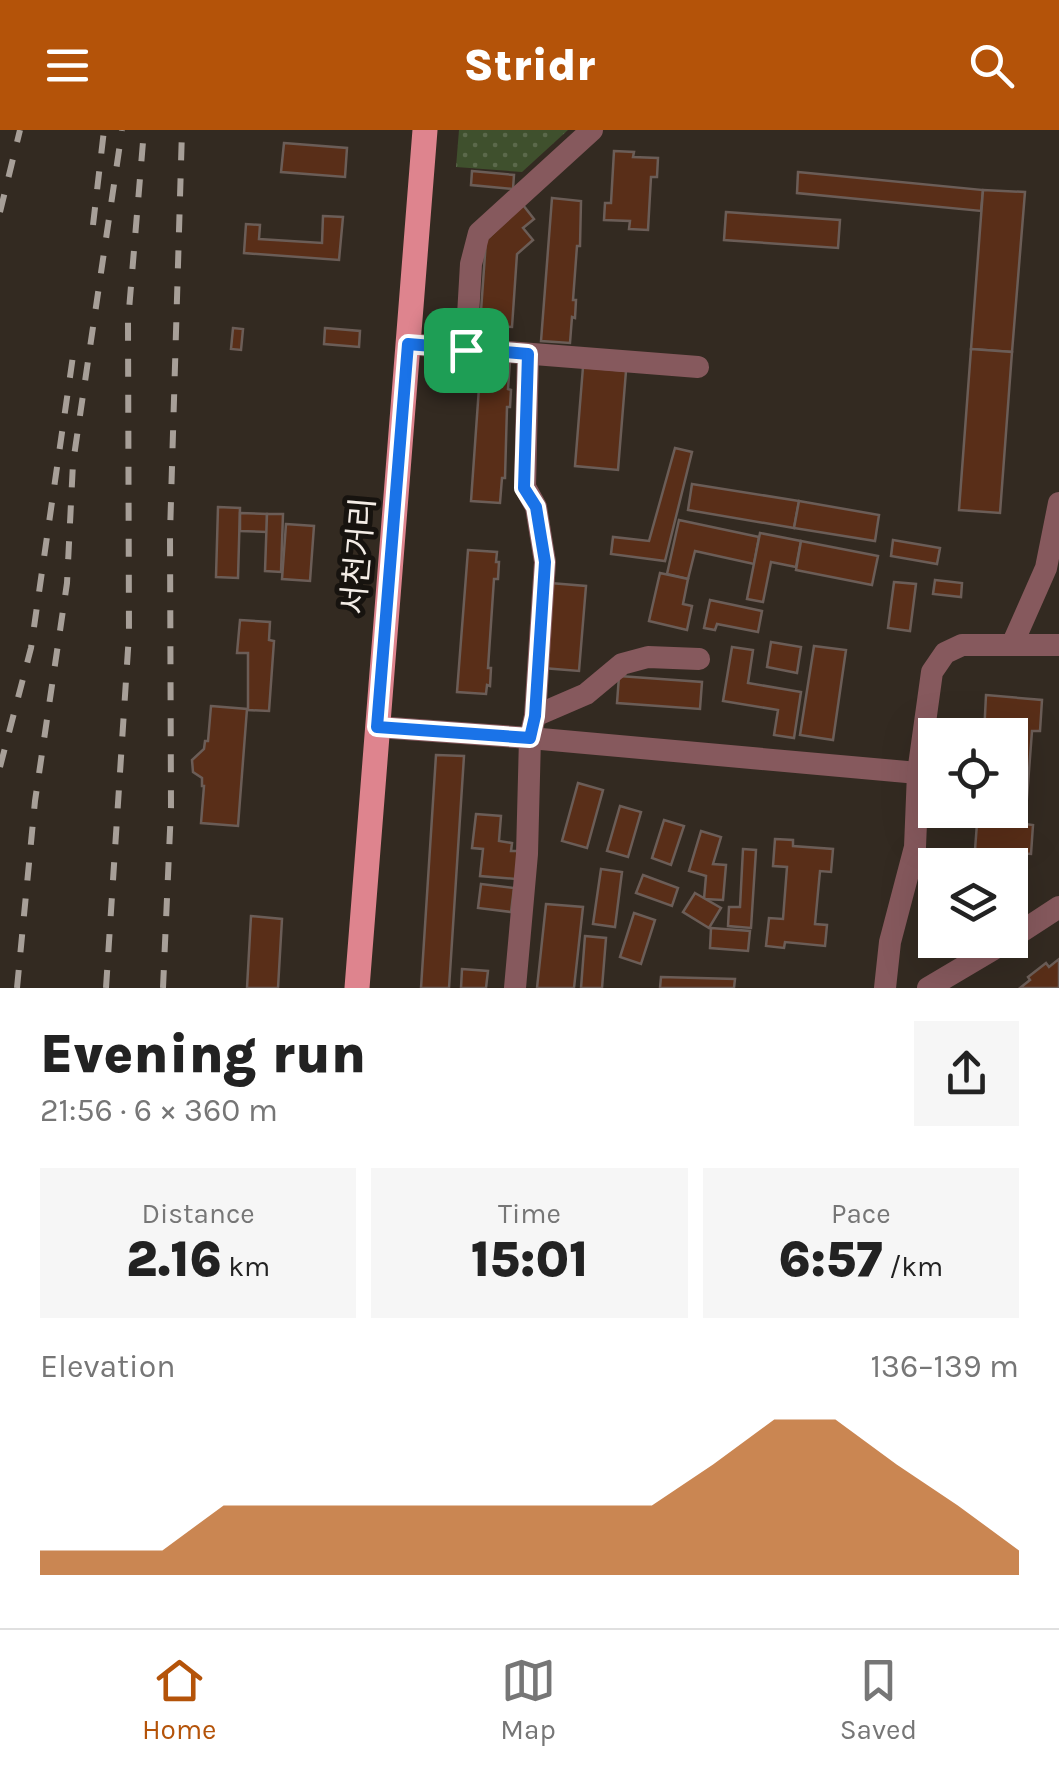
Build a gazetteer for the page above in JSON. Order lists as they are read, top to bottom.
{
  "streets": {
    "main road": ["서천거리"]
  },
  "page": {
    "header": "Stridr",
    "heading": ["Evening run", "21:56 · 6 × 360 m"],
    "stats": [
      ["Distance", "2.16 km"],
      ["Time", "15:01"],
      ["Pace", "6:57 /km"]
    ],
    "chart": ["Elevation", "136–139 m"],
    "tabs": ["Home", "Map", "Saved"]
  }
}
